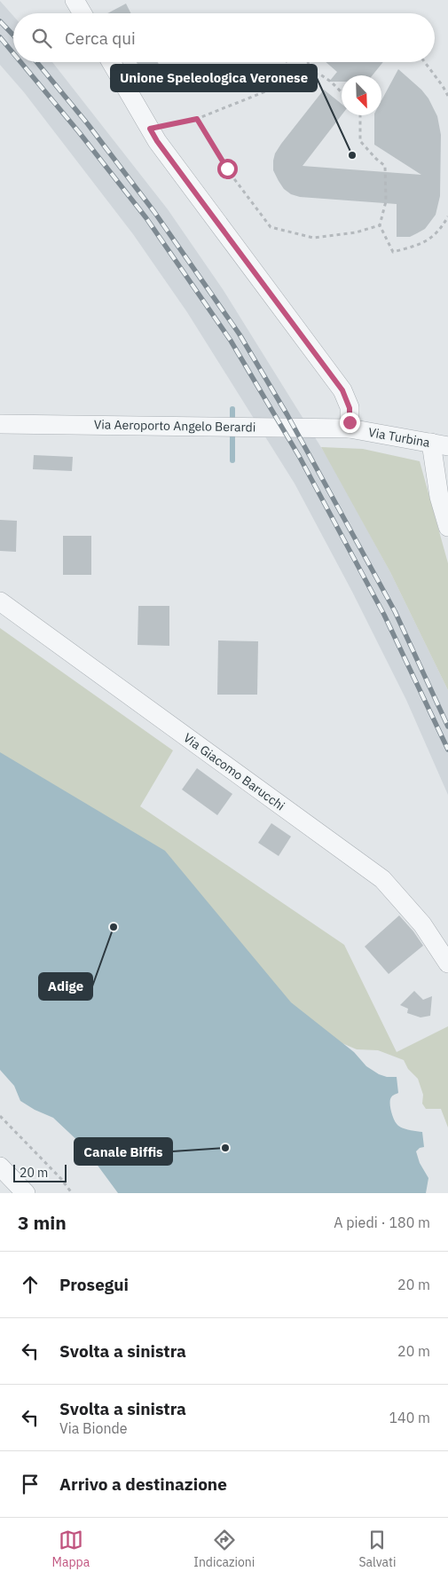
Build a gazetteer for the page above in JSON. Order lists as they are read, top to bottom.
{
  "streets": {
    "street": ["Via Aeroporto Angelo Berardi", "Via Turbina", "Via Giacomo Barucchi"]
  },
  "crossings": [
    ["Via Aeroporto Angelo Berardi", "Via Turbina"]
  ],
  "places": ["Unione Speleologica Veronese", "Adige", "Canale Biffis"],
  "scale_bar": "20 m",
  "north": "bottom right",
  "page": {
    "search": "Cerca qui",
    "scale": "20 m",
    "heading": ["3 min", "A piedi · 180 m"],
    "list": [
      ["Prosegui", "20 m"],
      ["Svolta a sinistra", "20 m"],
      ["Svolta a sinistra", "Via Bionde", "140 m"],
      "Arrivo a destinazione"
    ],
    "nav": ["Mappa", "Indicazioni", "Salvati"]
  }
}
